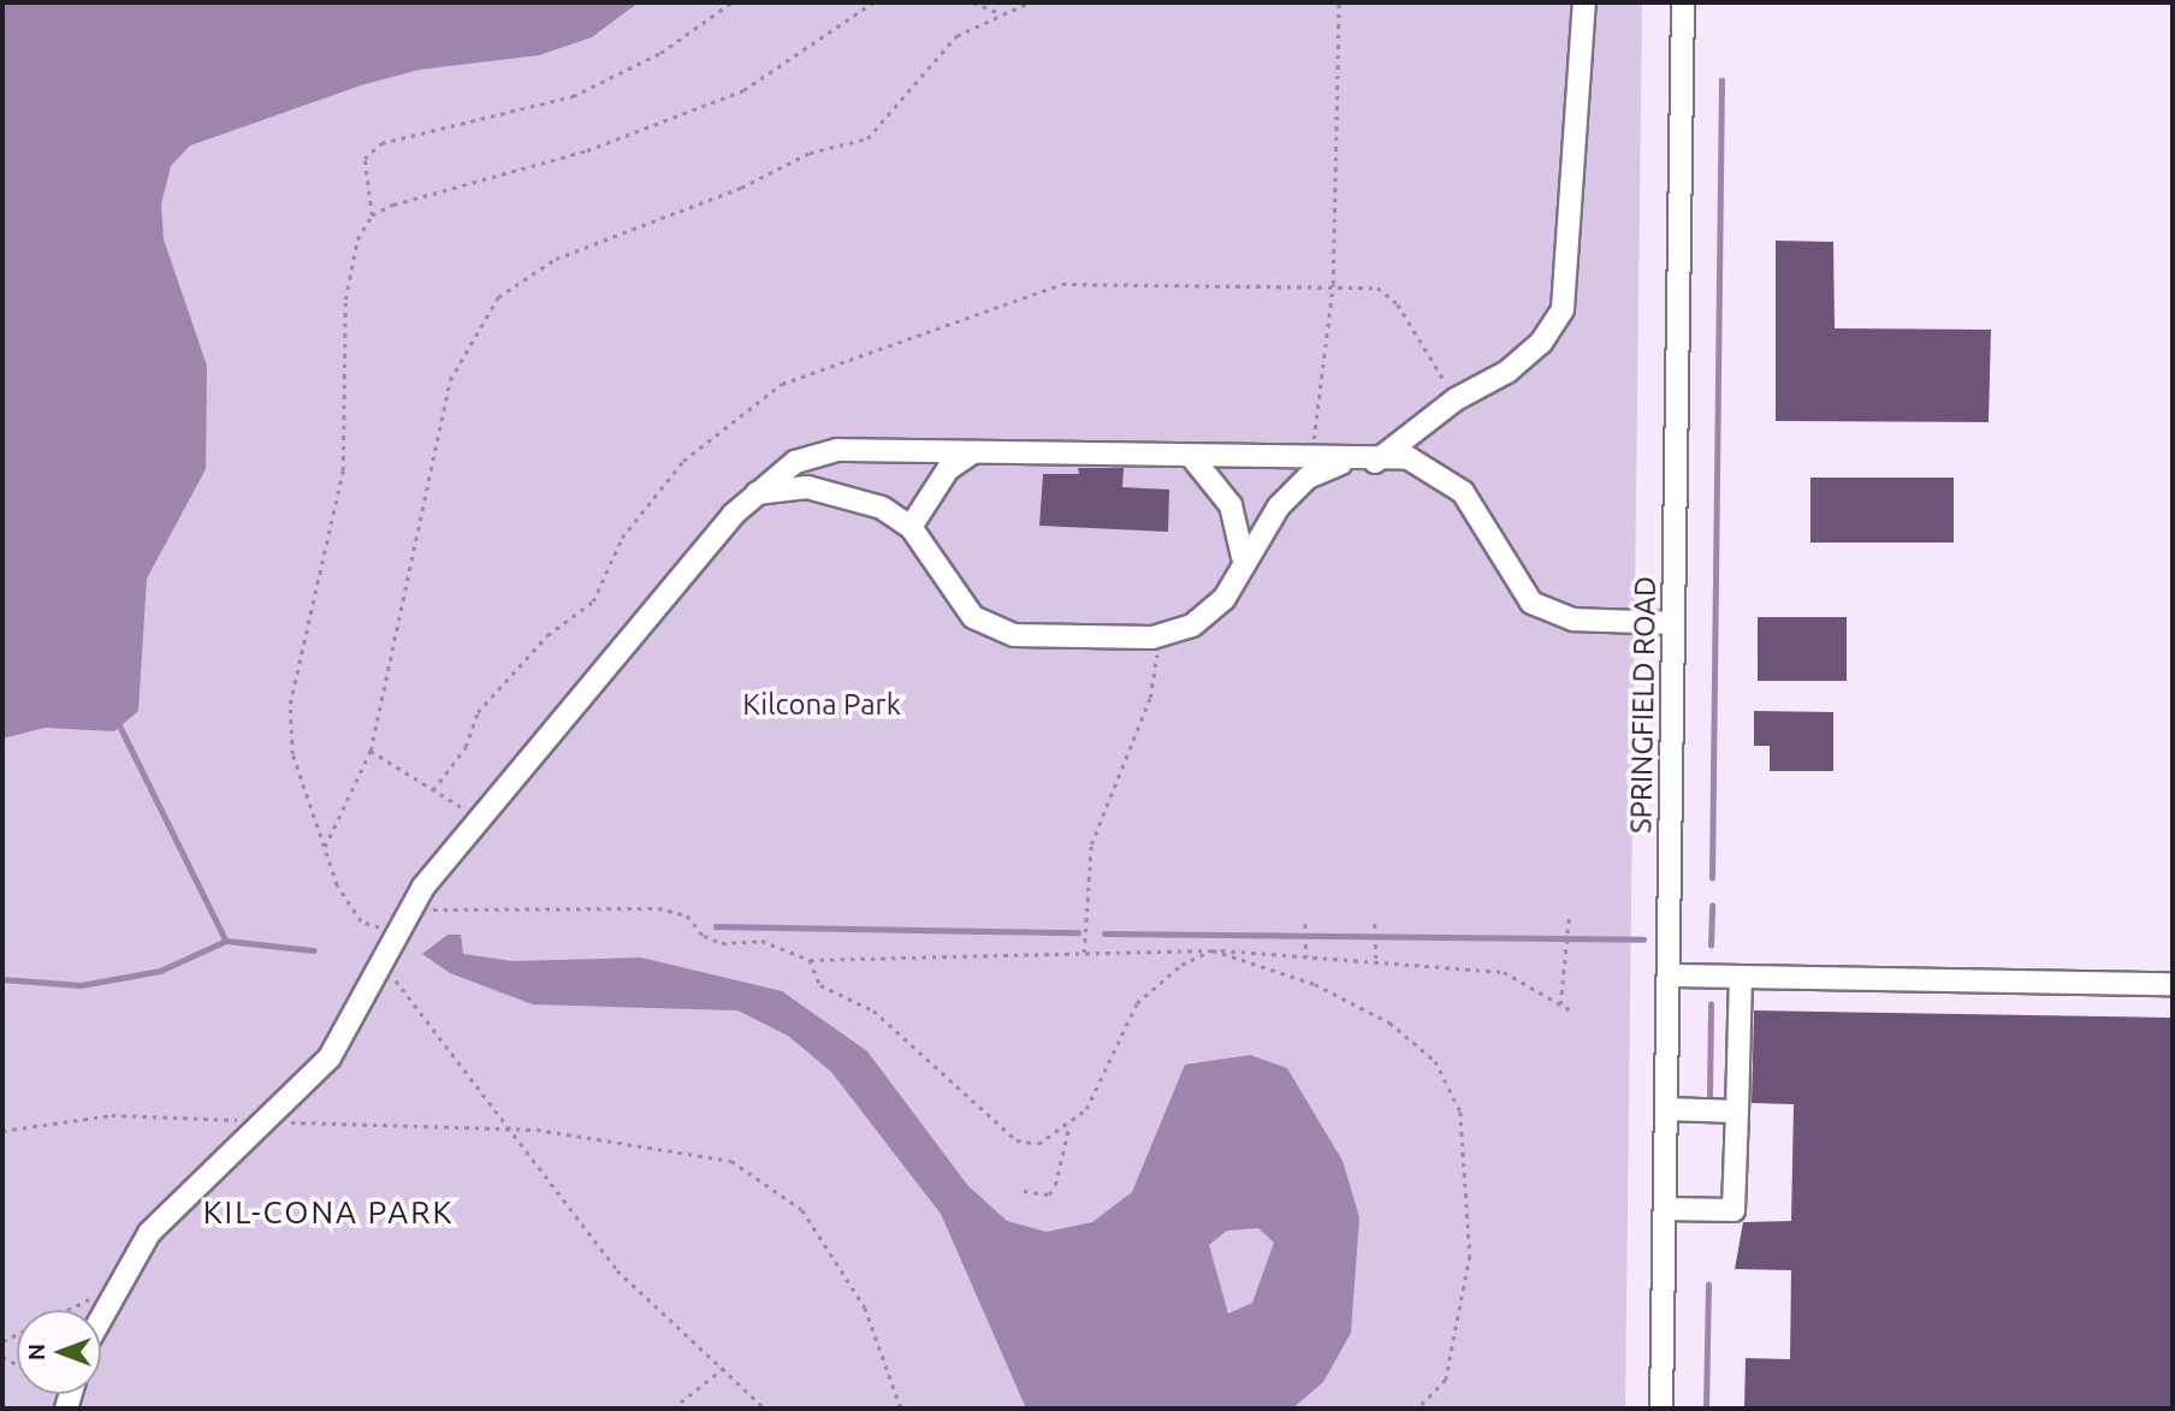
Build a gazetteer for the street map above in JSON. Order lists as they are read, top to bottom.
{
  "streets": {
    "street": ["SPRINGFIELD ROAD"]
  },
  "districts": ["KIL-CONA PARK"],
  "parks": ["Kilcona Park"],
  "north": "left"
}
